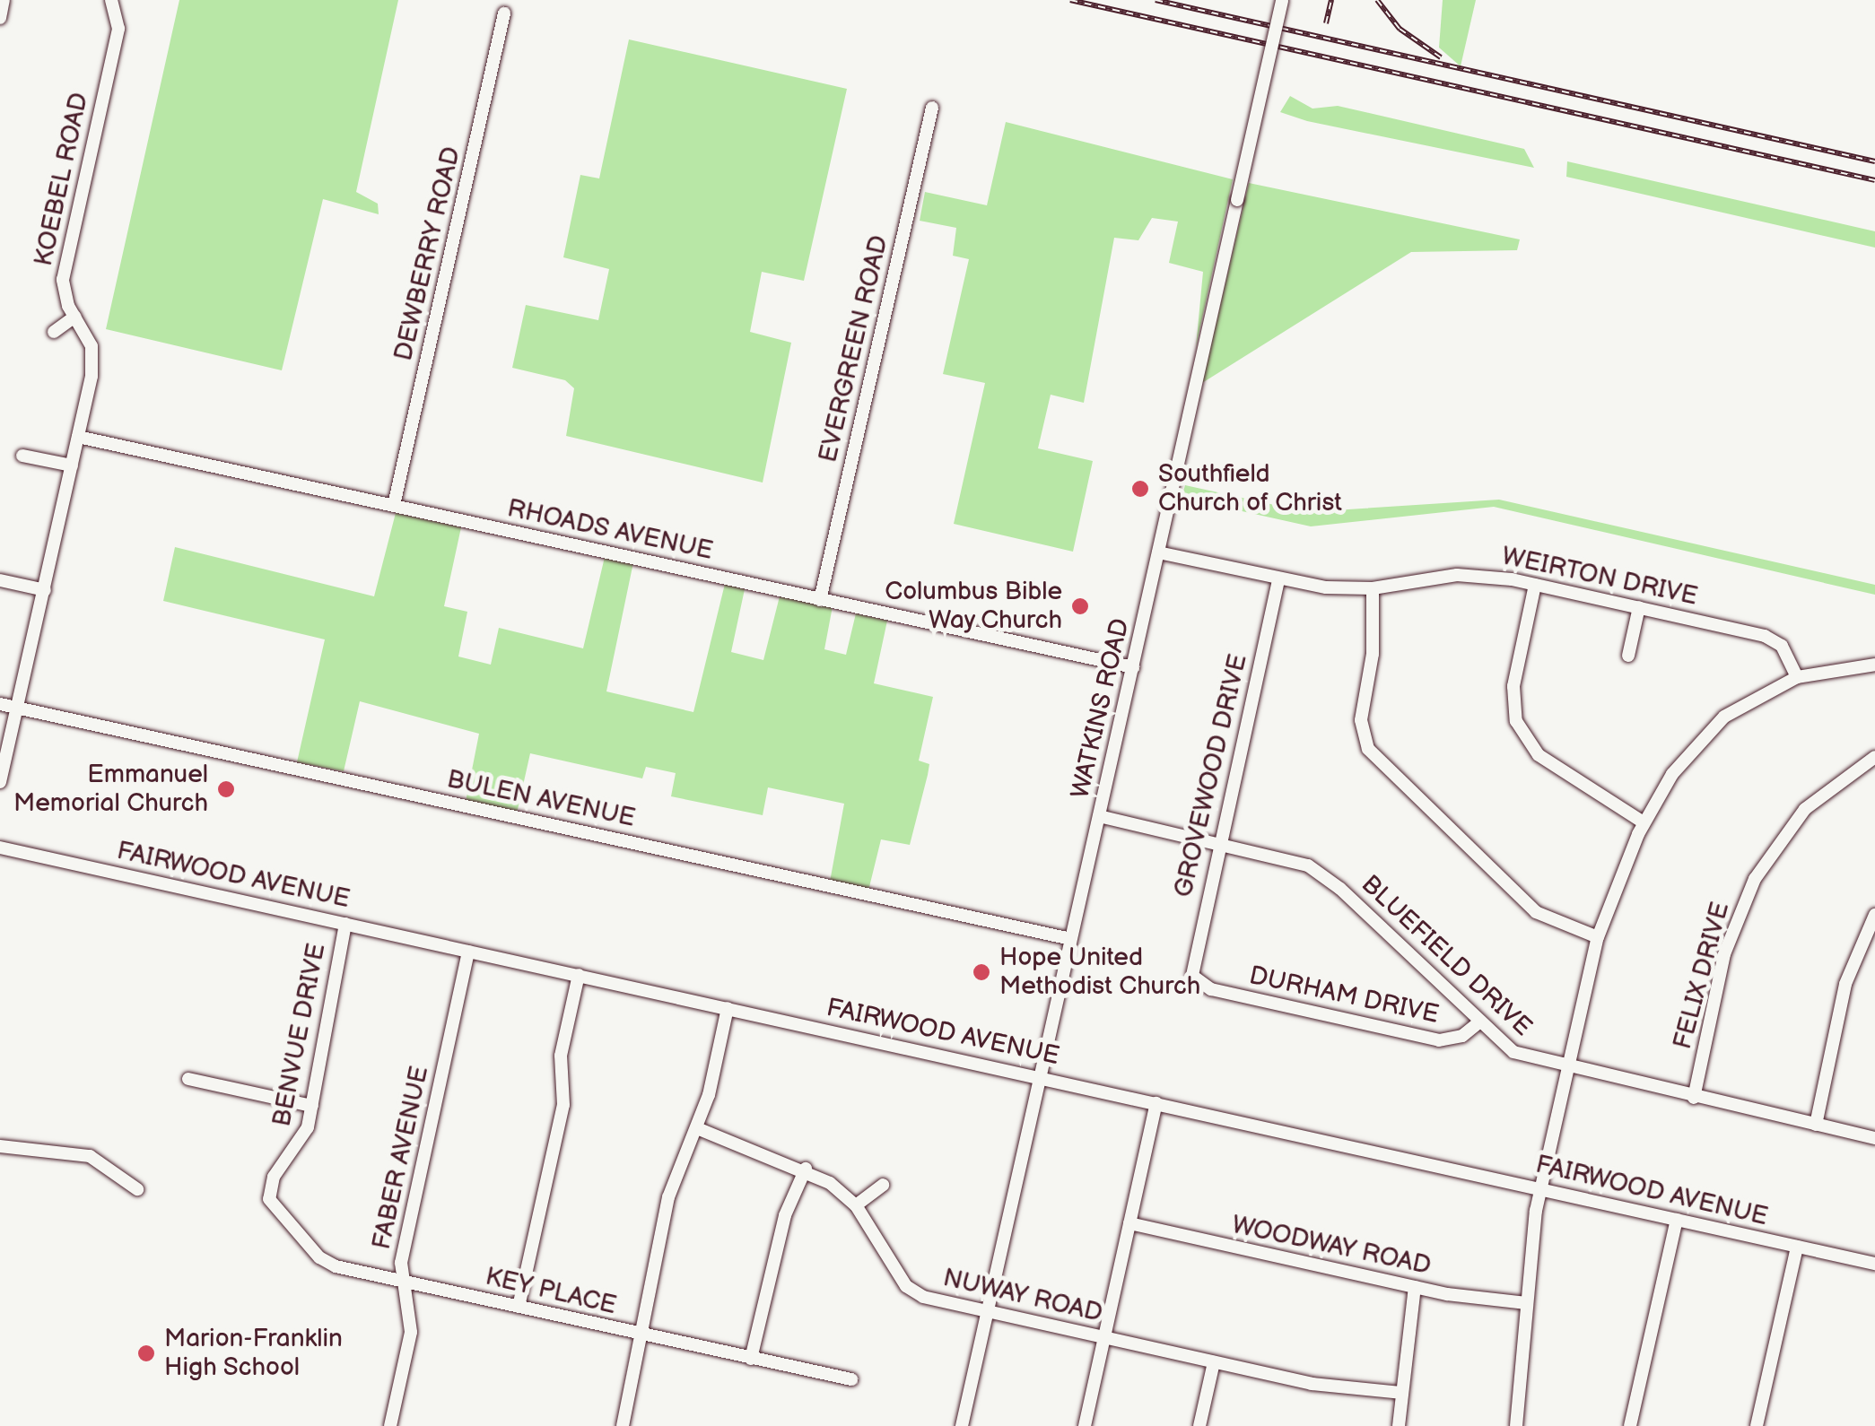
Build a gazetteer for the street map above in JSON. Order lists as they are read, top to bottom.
{
  "streets": {
    "street": [
      "KOEBEL ROAD",
      "DEWBERRY ROAD",
      "EVERGREEN ROAD",
      "RHOADS AVENUE",
      "WEIRTON DRIVE",
      "WATKINS ROAD",
      "GROVEWOOD DRIVE",
      "BULEN AVENUE",
      "FAIRWOOD AVENUE",
      "BLUEFIELD DRIVE",
      "FELIX DRIVE",
      "DURHAM DRIVE",
      "BENVUE DRIVE",
      "FABER AVENUE",
      "WOODWAY ROAD",
      "KEY PLACE",
      "NUWAY ROAD"
    ]
  },
  "crossings": [
    ["KOEBEL ROAD", "RHOADS AVENUE"],
    ["KOEBEL ROAD", "BULEN AVENUE"],
    ["DEWBERRY ROAD", "RHOADS AVENUE"],
    ["EVERGREEN ROAD", "RHOADS AVENUE"],
    ["RHOADS AVENUE", "WATKINS ROAD"],
    ["WEIRTON DRIVE", "WATKINS ROAD"],
    ["WEIRTON DRIVE", "GROVEWOOD DRIVE"],
    ["WATKINS ROAD", "BULEN AVENUE"],
    ["WATKINS ROAD", "FAIRWOOD AVENUE"],
    ["WATKINS ROAD", "BLUEFIELD DRIVE"],
    ["WATKINS ROAD", "NUWAY ROAD"],
    ["GROVEWOOD DRIVE", "BLUEFIELD DRIVE"],
    ["GROVEWOOD DRIVE", "DURHAM DRIVE"],
    ["FAIRWOOD AVENUE", "BENVUE DRIVE"],
    ["FAIRWOOD AVENUE", "FABER AVENUE"],
    ["BLUEFIELD DRIVE", "FELIX DRIVE"],
    ["BLUEFIELD DRIVE", "DURHAM DRIVE"],
    ["BENVUE DRIVE", "KEY PLACE"],
    ["FABER AVENUE", "KEY PLACE"]
  ],
  "places": [
    "Southfield Church of Christ",
    "Columbus Bible Way Church",
    "Emmanuel Memorial Church",
    "Hope United Methodist Church",
    "Marion-Franklin High School"
  ]
}
